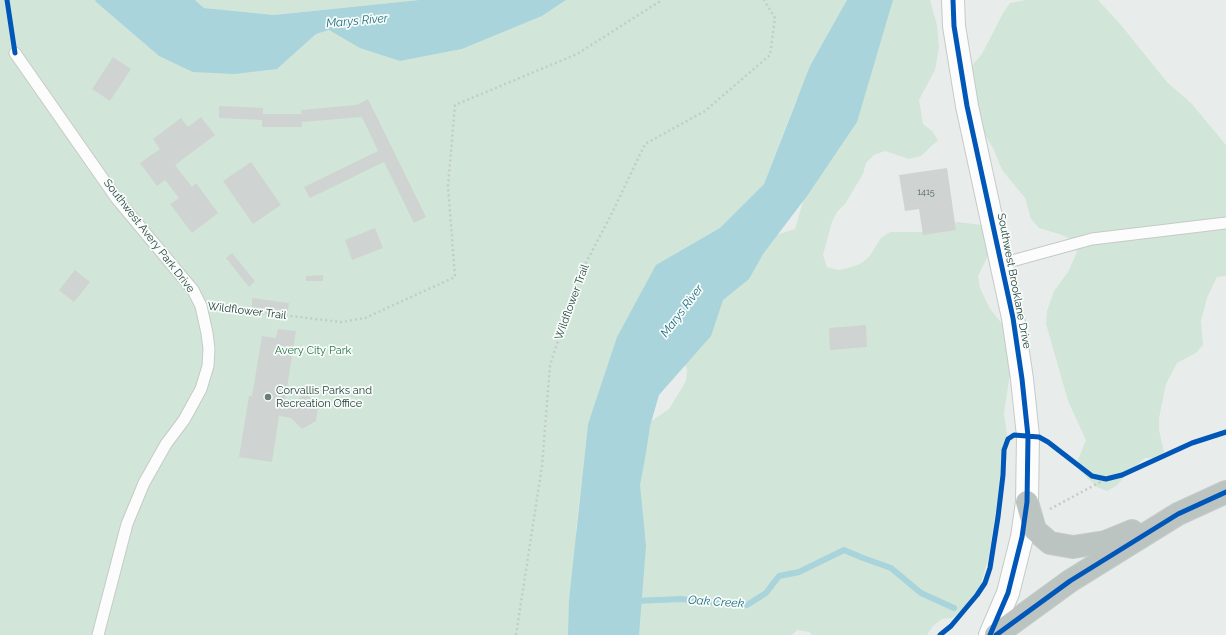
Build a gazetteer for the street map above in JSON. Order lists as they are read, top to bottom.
{
  "streets": {
    "street": ["Southwest Brooklane Drive"],
    "lane": ["Southwest Avery Park Drive"],
    "path": ["Wildflower Trail"]
  },
  "crossings": [
    ["Southwest Avery Park Drive", "Wildflower Trail"]
  ],
  "water": ["Marys River", "Oak Creek"],
  "parks": ["Avery City Park"],
  "places": ["Corvallis Parks and Recreation Office"],
  "house_numbers": ["1415"]
}
